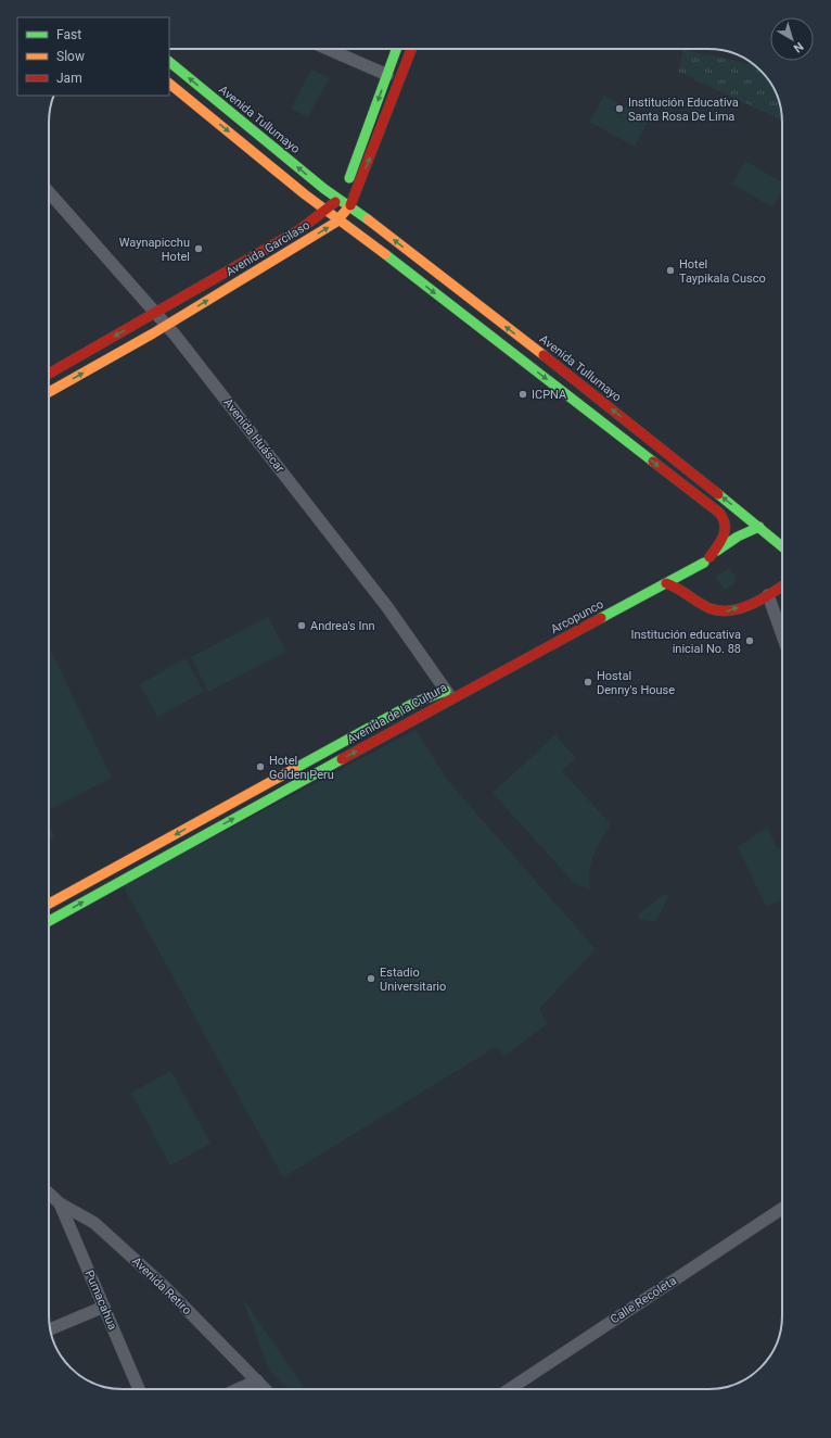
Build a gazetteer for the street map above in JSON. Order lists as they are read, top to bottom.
{
  "streets": {
    "main road": [
      "Avenida Tullumayo",
      "Avenida Garcilaso",
      "Arcopunco",
      "Avenida de la Cultura"
    ],
    "street": [
      "Avenida Huáscar",
      "Avenida Retiro",
      "Pumacahua",
      "Calle Recoleta"
    ]
  },
  "crossings": [
    ["Avenida Tullumayo", "Avenida Garcilaso"],
    ["Avenida Tullumayo", "Arcopunco"],
    ["Avenida Garcilaso", "Avenida Huáscar"],
    ["Avenida Huáscar", "Avenida de la Cultura"],
    ["Arcopunco", "Avenida de la Cultura"],
    ["Avenida Retiro", "Pumacahua"]
  ],
  "places": [
    "Institución Educativa Santa Rosa De Lima",
    "Waynapicchu Hotel",
    "Hotel Taypikala Cusco",
    "ICPNA",
    "Andrea's Inn",
    "Institución educativa inicial No. 88",
    "Hostal Denny's House",
    "Hotel Golden Peru",
    "Estadio Universitario"
  ],
  "legend": ["Fast", "Slow", "Jam"],
  "north": "bottom right"
}
